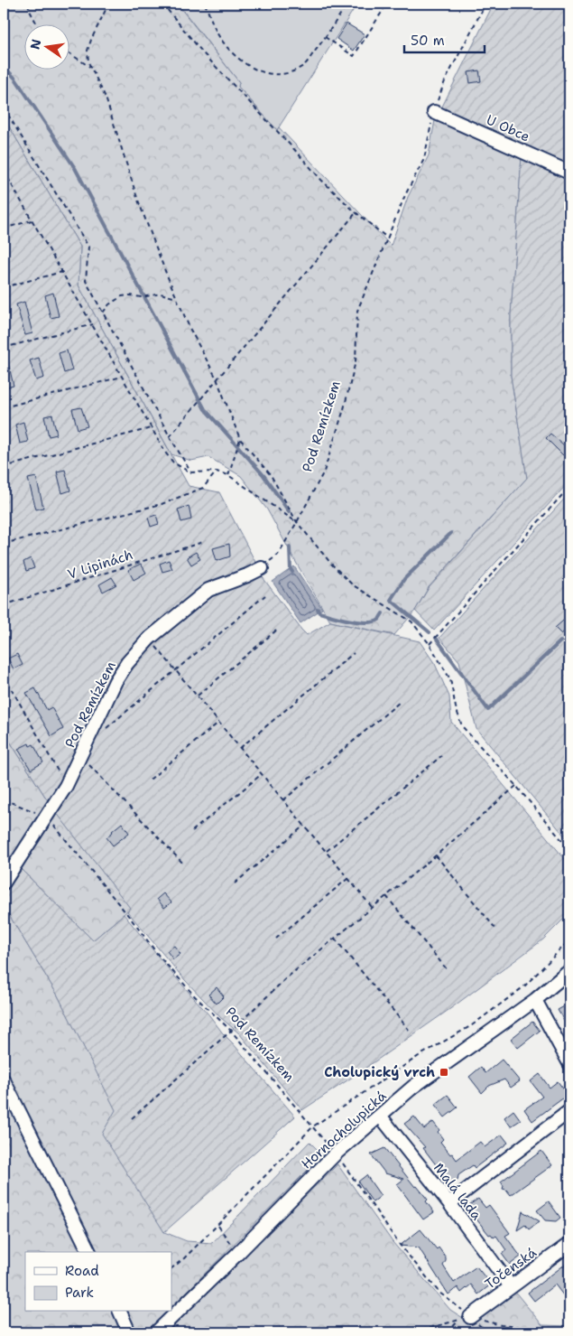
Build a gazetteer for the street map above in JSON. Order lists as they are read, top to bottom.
{
  "streets": {
    "street": [
      "U Obce",
      "Pod Remízkem",
      "Hornocholupická",
      "Malá lada",
      "Točenská"
    ],
    "path": ["V Lipinách"]
  },
  "crossings": [
    ["U Obce", "Pod Remízkem"],
    ["Pod Remízkem", "Hornocholupická"],
    ["Pod Remízkem", "Točenská"],
    ["Hornocholupická", "Malá lada"],
    ["Malá lada", "Točenská"]
  ],
  "places": {
    "transit": ["Cholupický vrch"]
  },
  "legend": ["Road", "Park"],
  "scale_bar": "50 m",
  "north": "left"
}
